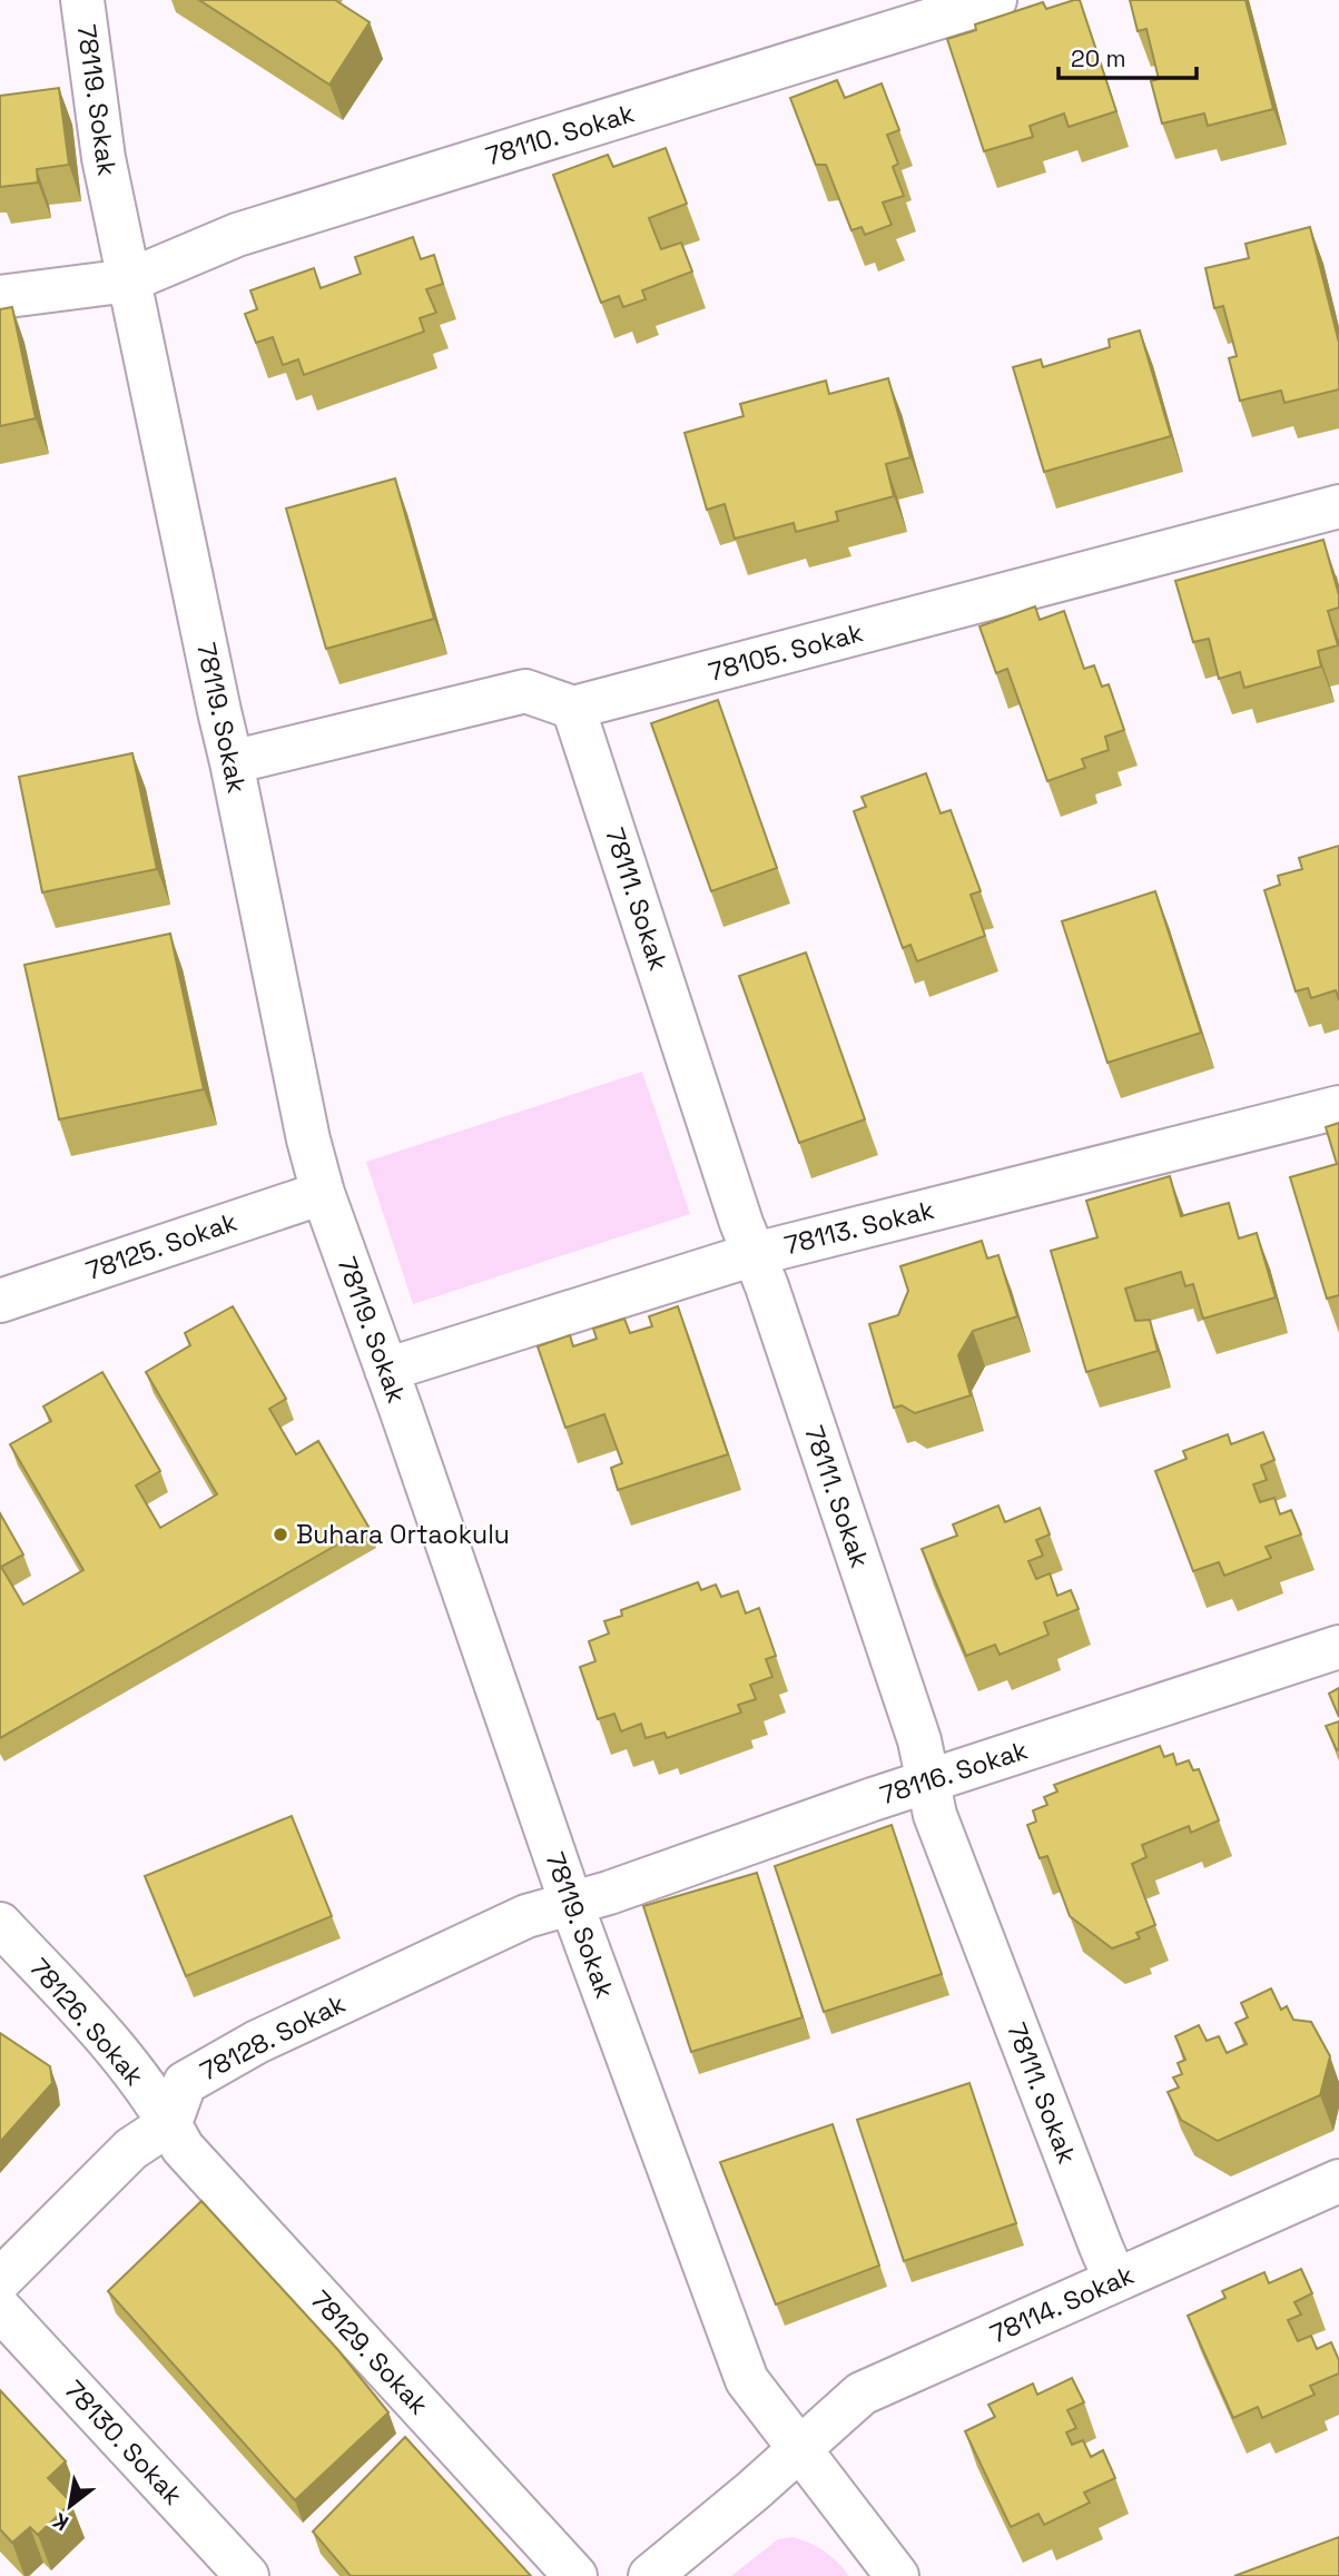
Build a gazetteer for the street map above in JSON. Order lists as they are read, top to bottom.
{
  "streets": {
    "street": [
      "78119. Sokak",
      "78110. Sokak",
      "78105. Sokak",
      "78111. Sokak",
      "78113. Sokak",
      "78125. Sokak",
      "78116. Sokak",
      "78126. Sokak",
      "78128. Sokak",
      "78114. Sokak",
      "78129. Sokak",
      "78130. Sokak"
    ]
  },
  "crossings": [
    ["78119. Sokak", "78110. Sokak"],
    ["78119. Sokak", "78113. Sokak"],
    ["78119. Sokak", "78125. Sokak"],
    ["78119. Sokak", "78116. Sokak"],
    ["78119. Sokak", "78128. Sokak"],
    ["78119. Sokak", "78114. Sokak"],
    ["78105. Sokak", "78111. Sokak"],
    ["78111. Sokak", "78113. Sokak"],
    ["78111. Sokak", "78116. Sokak"],
    ["78111. Sokak", "78114. Sokak"],
    ["78116. Sokak", "78128. Sokak"],
    ["78126. Sokak", "78128. Sokak"],
    ["78126. Sokak", "78129. Sokak"],
    ["78128. Sokak", "78129. Sokak"]
  ],
  "places": ["Buhara Ortaokulu"],
  "scale_bar": "20 m",
  "north": "bottom left"
}
